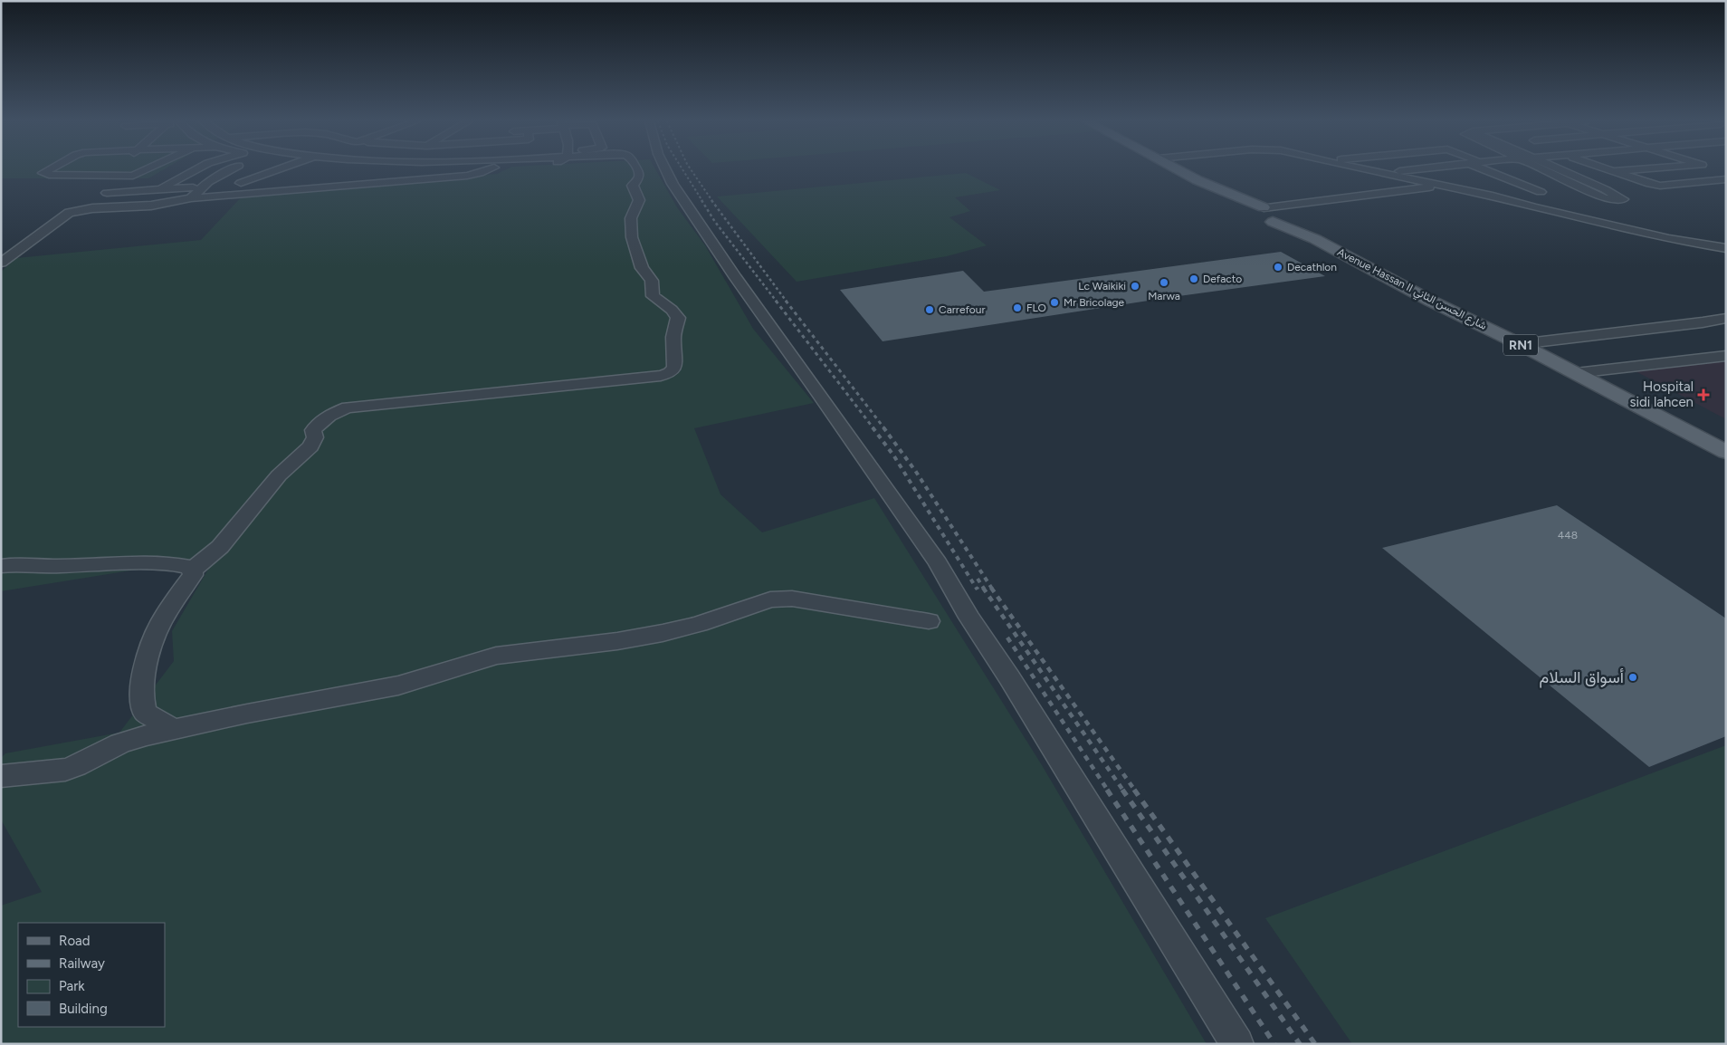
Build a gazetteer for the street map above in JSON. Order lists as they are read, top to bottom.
{
  "streets": {
    "main road": ["Avenue Hassan II شارع الحسن الثاني", "RN1"]
  },
  "crossings": [
    ["Avenue Hassan II شارع الحسن الثاني", "RN1"]
  ],
  "places": {
    "other": [
      "Decathlon",
      "Defacto",
      "Marwa",
      "Lc Waikiki",
      "Mr Bricolage",
      "FLO",
      "Carrefour",
      "أسواق السلام"
    ],
    "health": ["Hospital sidi lahcen"]
  },
  "house_numbers": ["448"],
  "legend": [
    "Road",
    "Railway",
    "Park",
    "Building"
  ]
}
